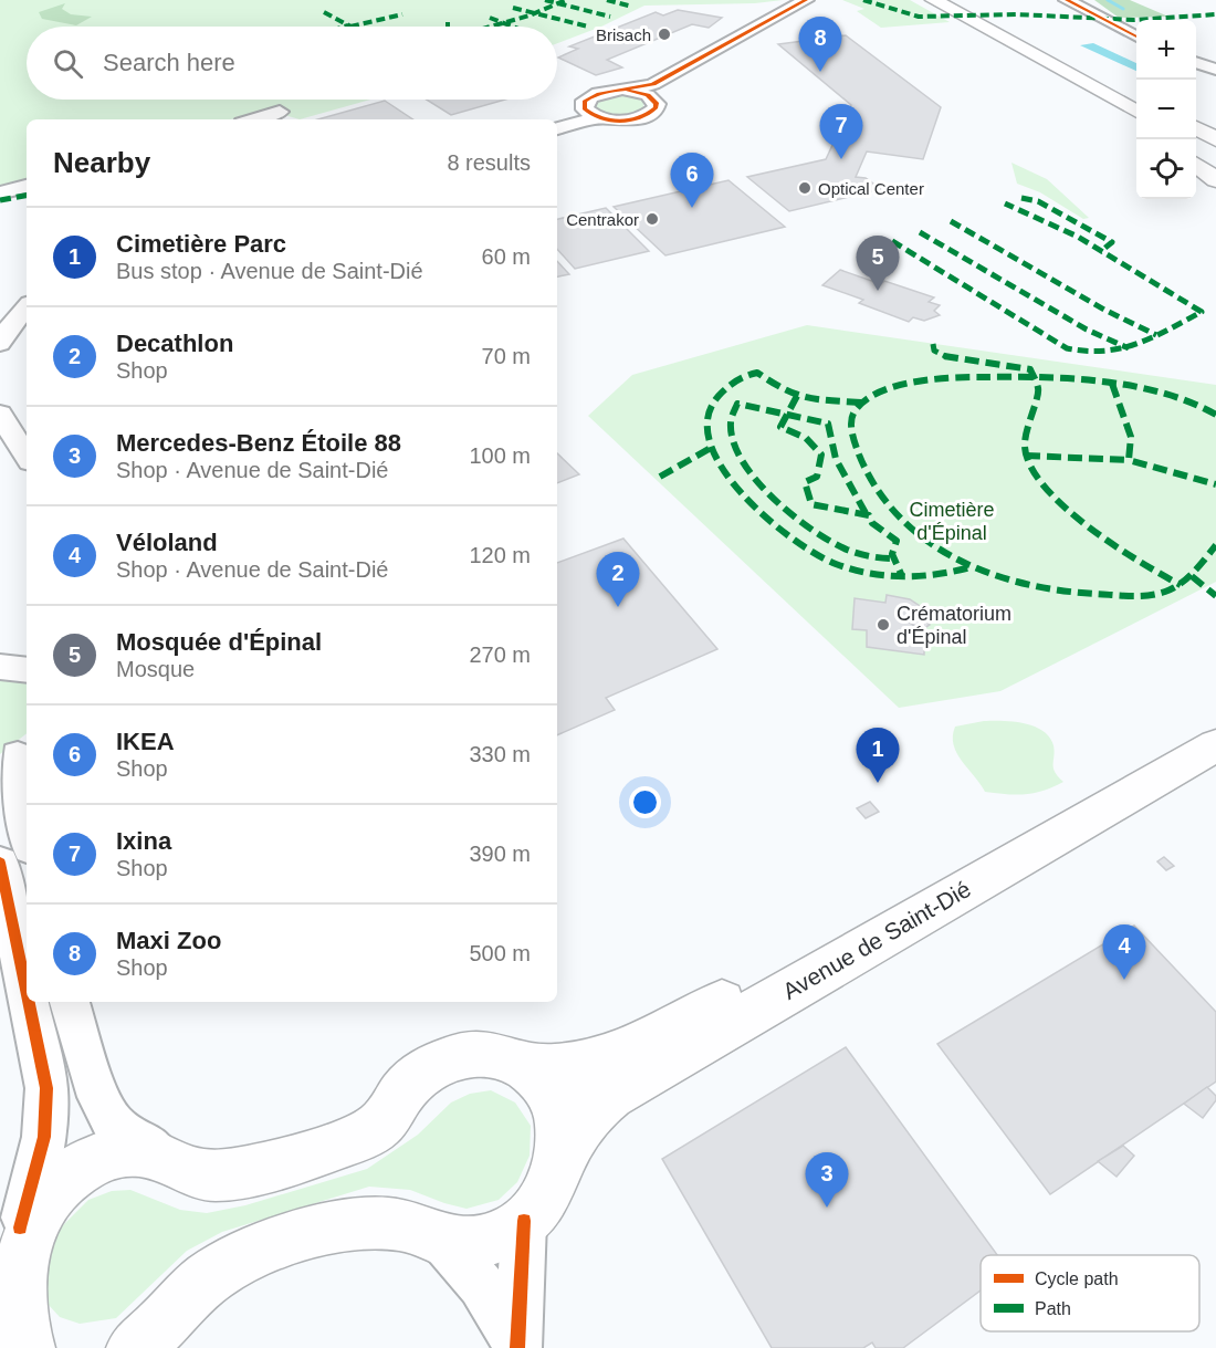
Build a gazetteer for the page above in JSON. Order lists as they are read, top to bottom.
{
  "streets": {
    "main road": ["Avenue de Saint-Dié"]
  },
  "parks": ["Cimetière d'Épinal"],
  "places": [
    "Brisach",
    "Optical Center",
    "Centrakor",
    "Crématorium d'Épinal"
  ],
  "legend": ["Cycle path", "Path"],
  "page": {
    "pins": [
      "8",
      "7",
      "6",
      "5",
      "2",
      "1",
      "4",
      "3"
    ],
    "map_buttons": ["+", "−"],
    "search": "Search here",
    "heading": ["Nearby", "8 results"],
    "list": [
      {
        "mark": "1",
        "name": "Cimetière Parc",
        "note": "Bus stop · Avenue de Saint-Dié",
        "value": "60 m"
      },
      {
        "mark": "2",
        "name": "Decathlon",
        "note": "Shop",
        "value": "70 m"
      },
      {
        "mark": "3",
        "name": "Mercedes-Benz Étoile 88",
        "note": "Shop · Avenue de Saint-Dié",
        "value": "100 m"
      },
      {
        "mark": "4",
        "name": "Véloland",
        "note": "Shop · Avenue de Saint-Dié",
        "value": "120 m"
      },
      {
        "mark": "5",
        "name": "Mosquée d'Épinal",
        "note": "Mosque",
        "value": "270 m"
      },
      {
        "mark": "6",
        "name": "IKEA",
        "note": "Shop",
        "value": "330 m"
      },
      {
        "mark": "7",
        "name": "Ixina",
        "note": "Shop",
        "value": "390 m"
      },
      {
        "mark": "8",
        "name": "Maxi Zoo",
        "note": "Shop",
        "value": "500 m"
      }
    ]
  }
}
